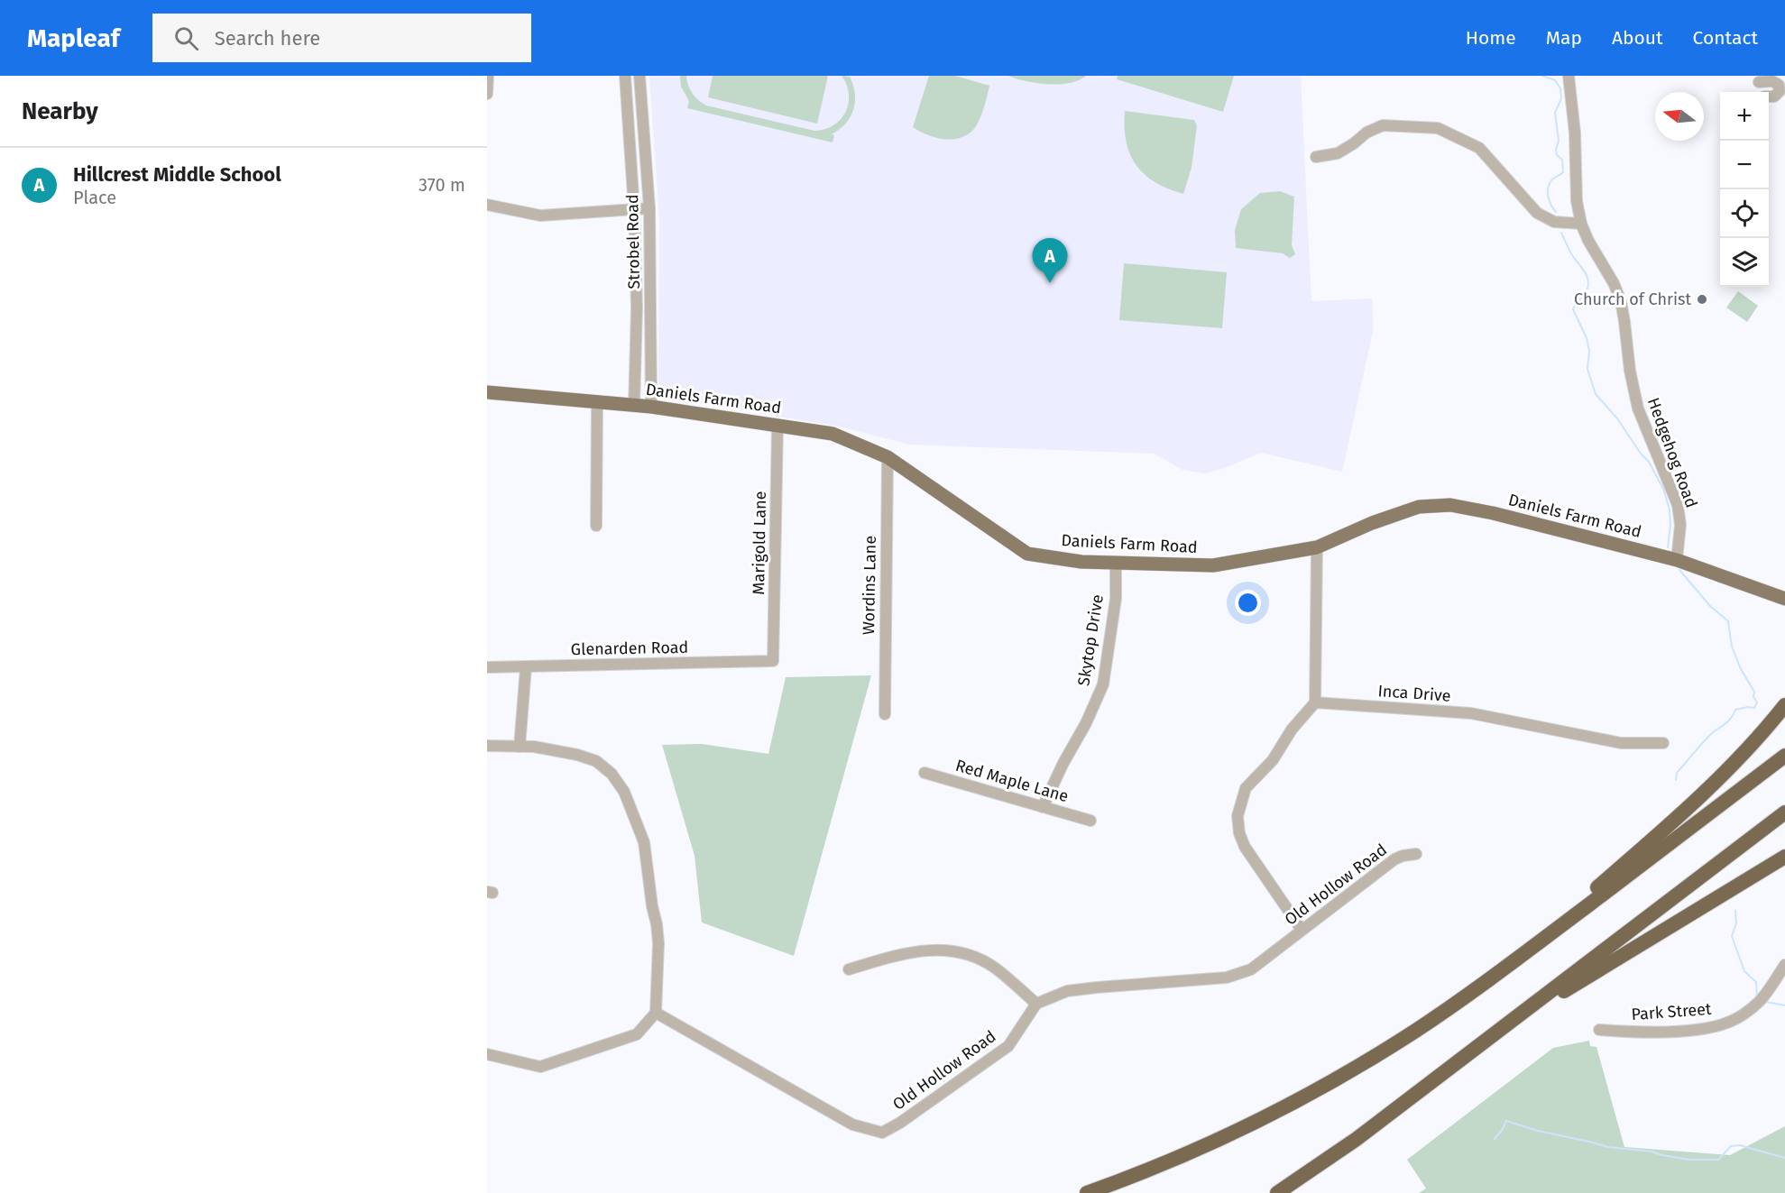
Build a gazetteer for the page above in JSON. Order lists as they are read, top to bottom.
{
  "streets": {
    "main road": ["Daniels Farm Road"],
    "street": [
      "Strobel Road",
      "Hedgehog Road",
      "Marigold Lane",
      "Wordins Lane",
      "Skytop Drive",
      "Glenarden Road",
      "Inca Drive",
      "Red Maple Lane",
      "Old Hollow Road",
      "Park Street"
    ]
  },
  "crossings": [
    ["Strobel Road", "Daniels Farm Road"],
    ["Daniels Farm Road", "Hedgehog Road"],
    ["Daniels Farm Road", "Marigold Lane"],
    ["Daniels Farm Road", "Wordins Lane"],
    ["Daniels Farm Road", "Skytop Drive"],
    ["Marigold Lane", "Glenarden Road"],
    ["Skytop Drive", "Red Maple Lane"]
  ],
  "places": ["Church of Christ"],
  "north": "left",
  "page": {
    "header": "Mapleaf",
    "search": "Search here",
    "nav": [
      "Home",
      "Map",
      "About",
      "Contact"
    ],
    "heading": "Nearby",
    "map_buttons": ["+", "−"],
    "list": [
      {
        "mark": "A",
        "name": "Hillcrest Middle School",
        "note": "Place",
        "value": "370 m"
      }
    ],
    "pins": "A"
  }
}
